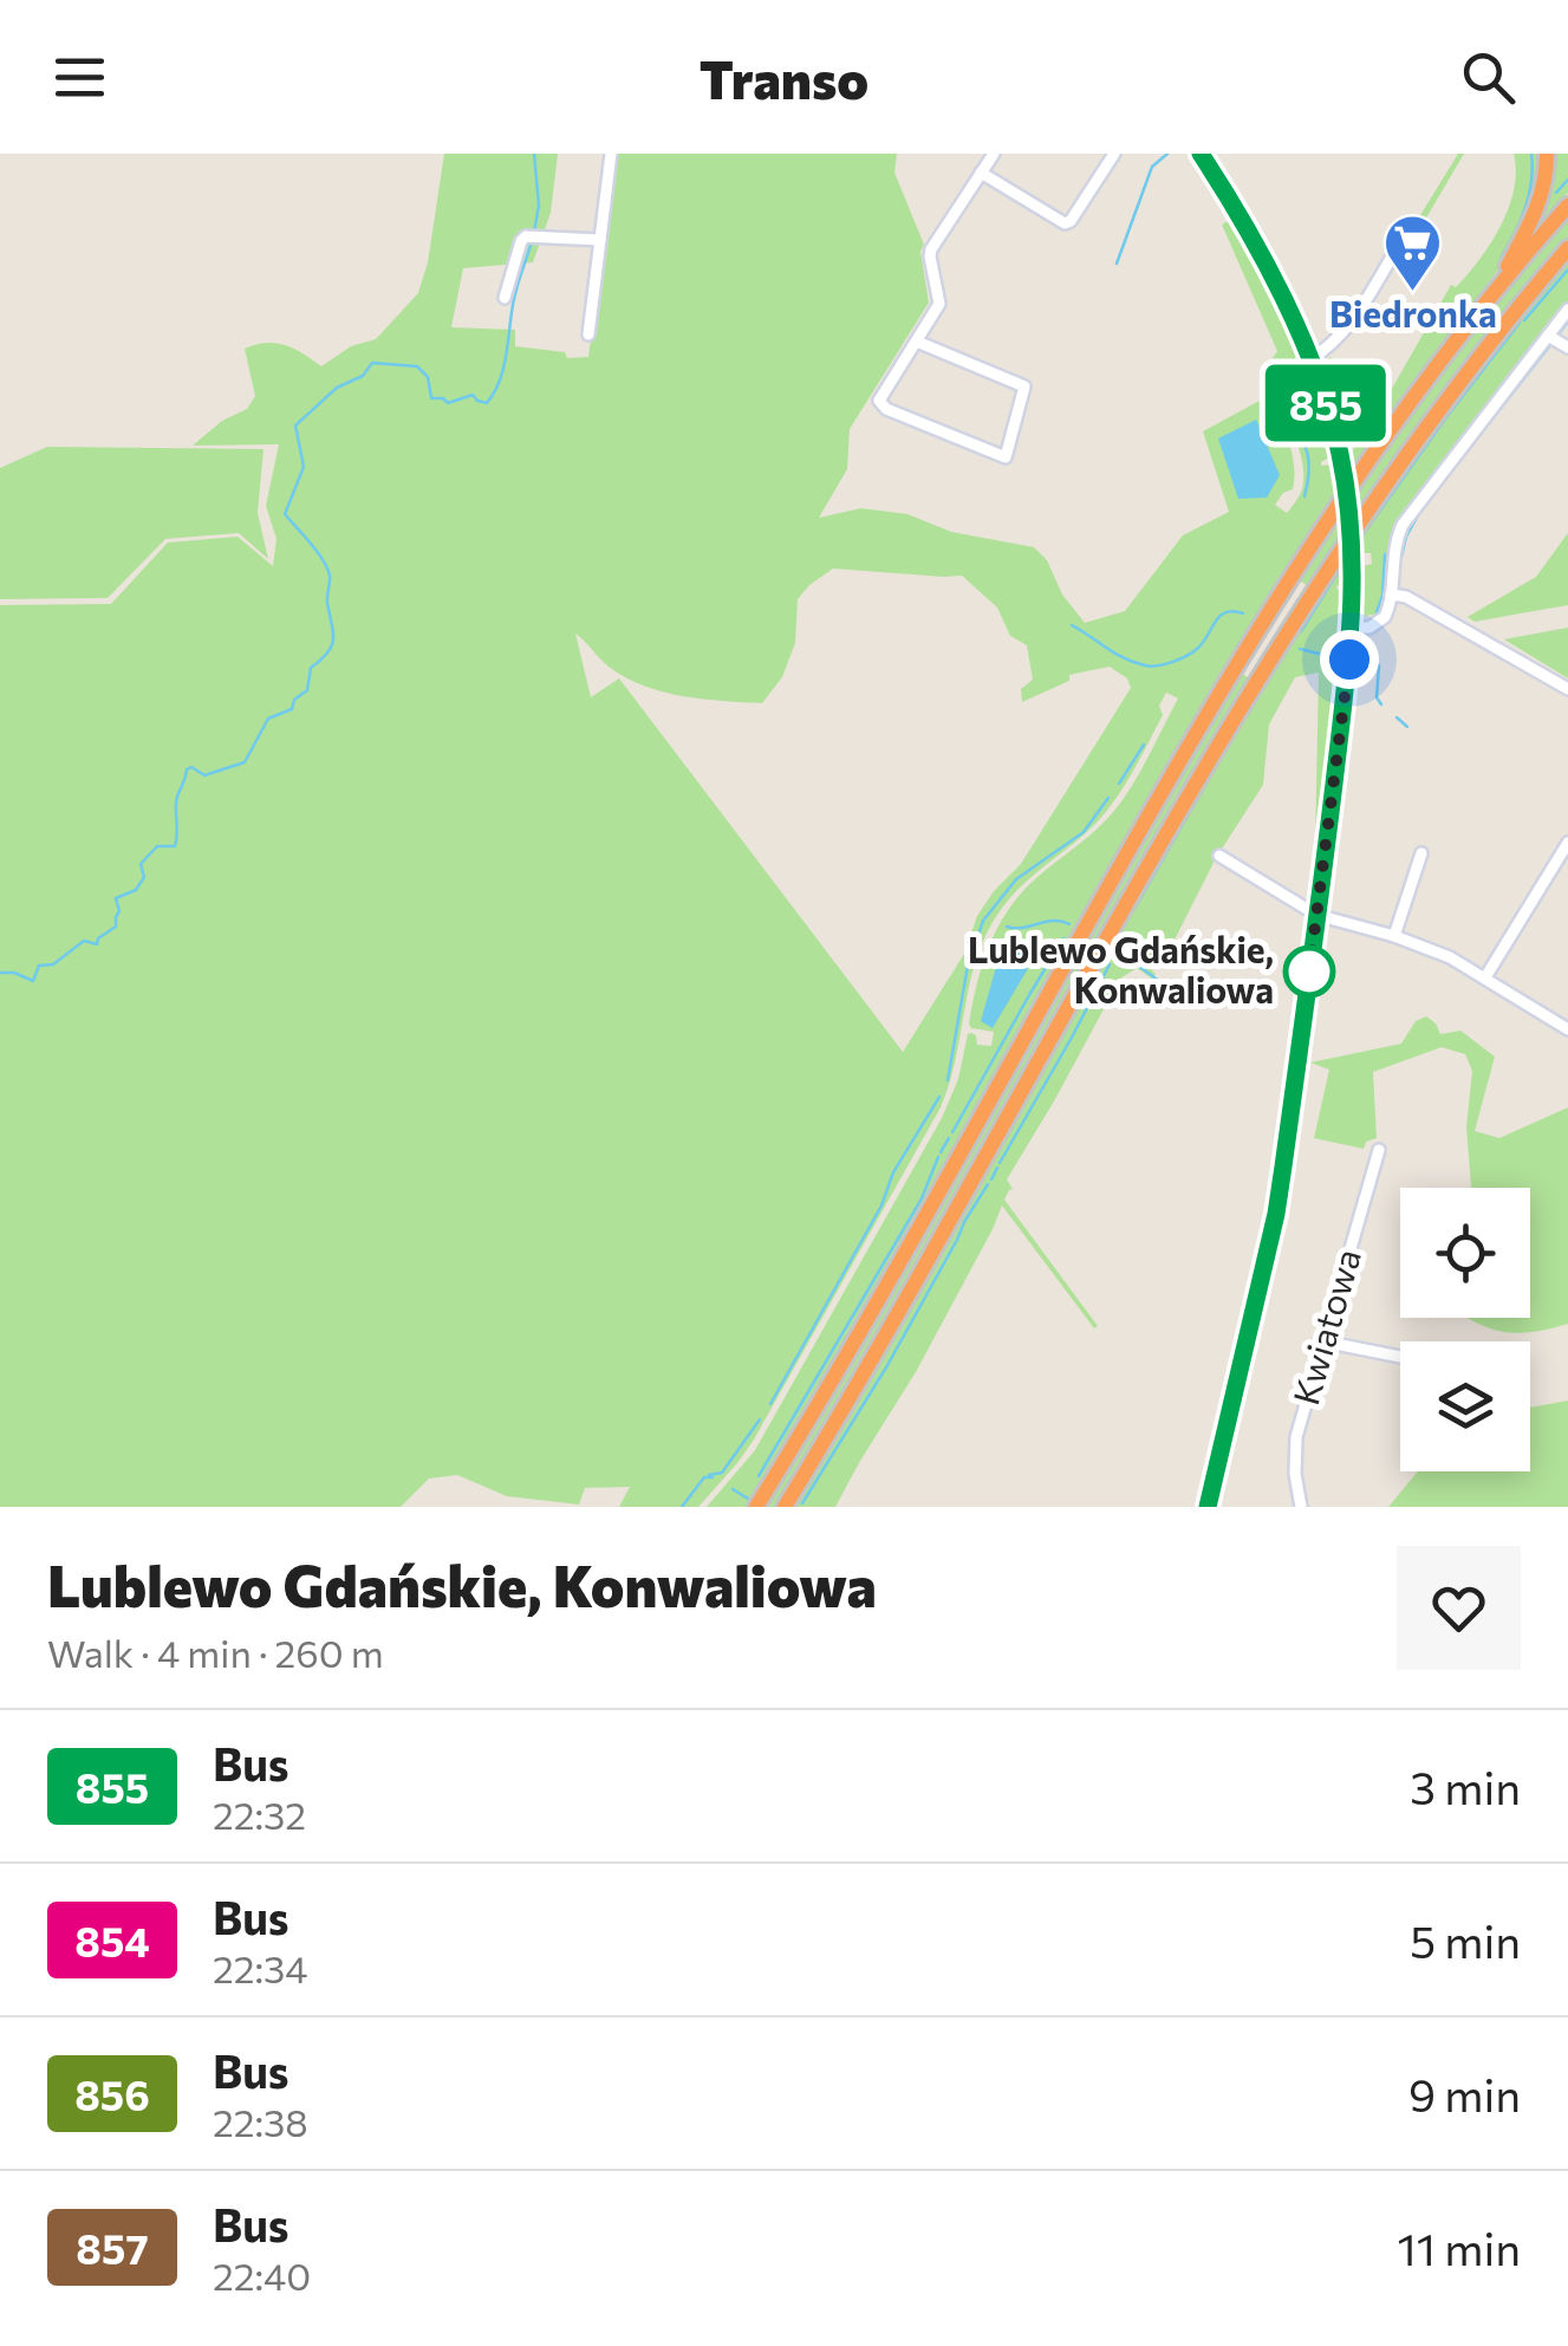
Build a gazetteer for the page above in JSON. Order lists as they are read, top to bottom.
{
  "streets": {
    "street": ["Kwiatowa"]
  },
  "places": {
    "supermarket": ["Biedronka"],
    "other": ["Lublewo Gdańskie, Konwaliowa"]
  },
  "lines": ["bus line 855"],
  "page": {
    "header": "Transo",
    "on_map": "855",
    "heading": ["Lublewo Gdańskie, Konwaliowa", "Walk · 4 min · 260 m"],
    "list": [
      {
        "mark": "855",
        "name": "Bus",
        "note": "22:32",
        "value": "3 min"
      },
      {
        "mark": "854",
        "name": "Bus",
        "note": "22:34",
        "value": "5 min"
      },
      {
        "mark": "856",
        "name": "Bus",
        "note": "22:38",
        "value": "9 min"
      },
      {
        "mark": "857",
        "name": "Bus",
        "note": "22:40",
        "value": "11 min"
      }
    ]
  }
}
